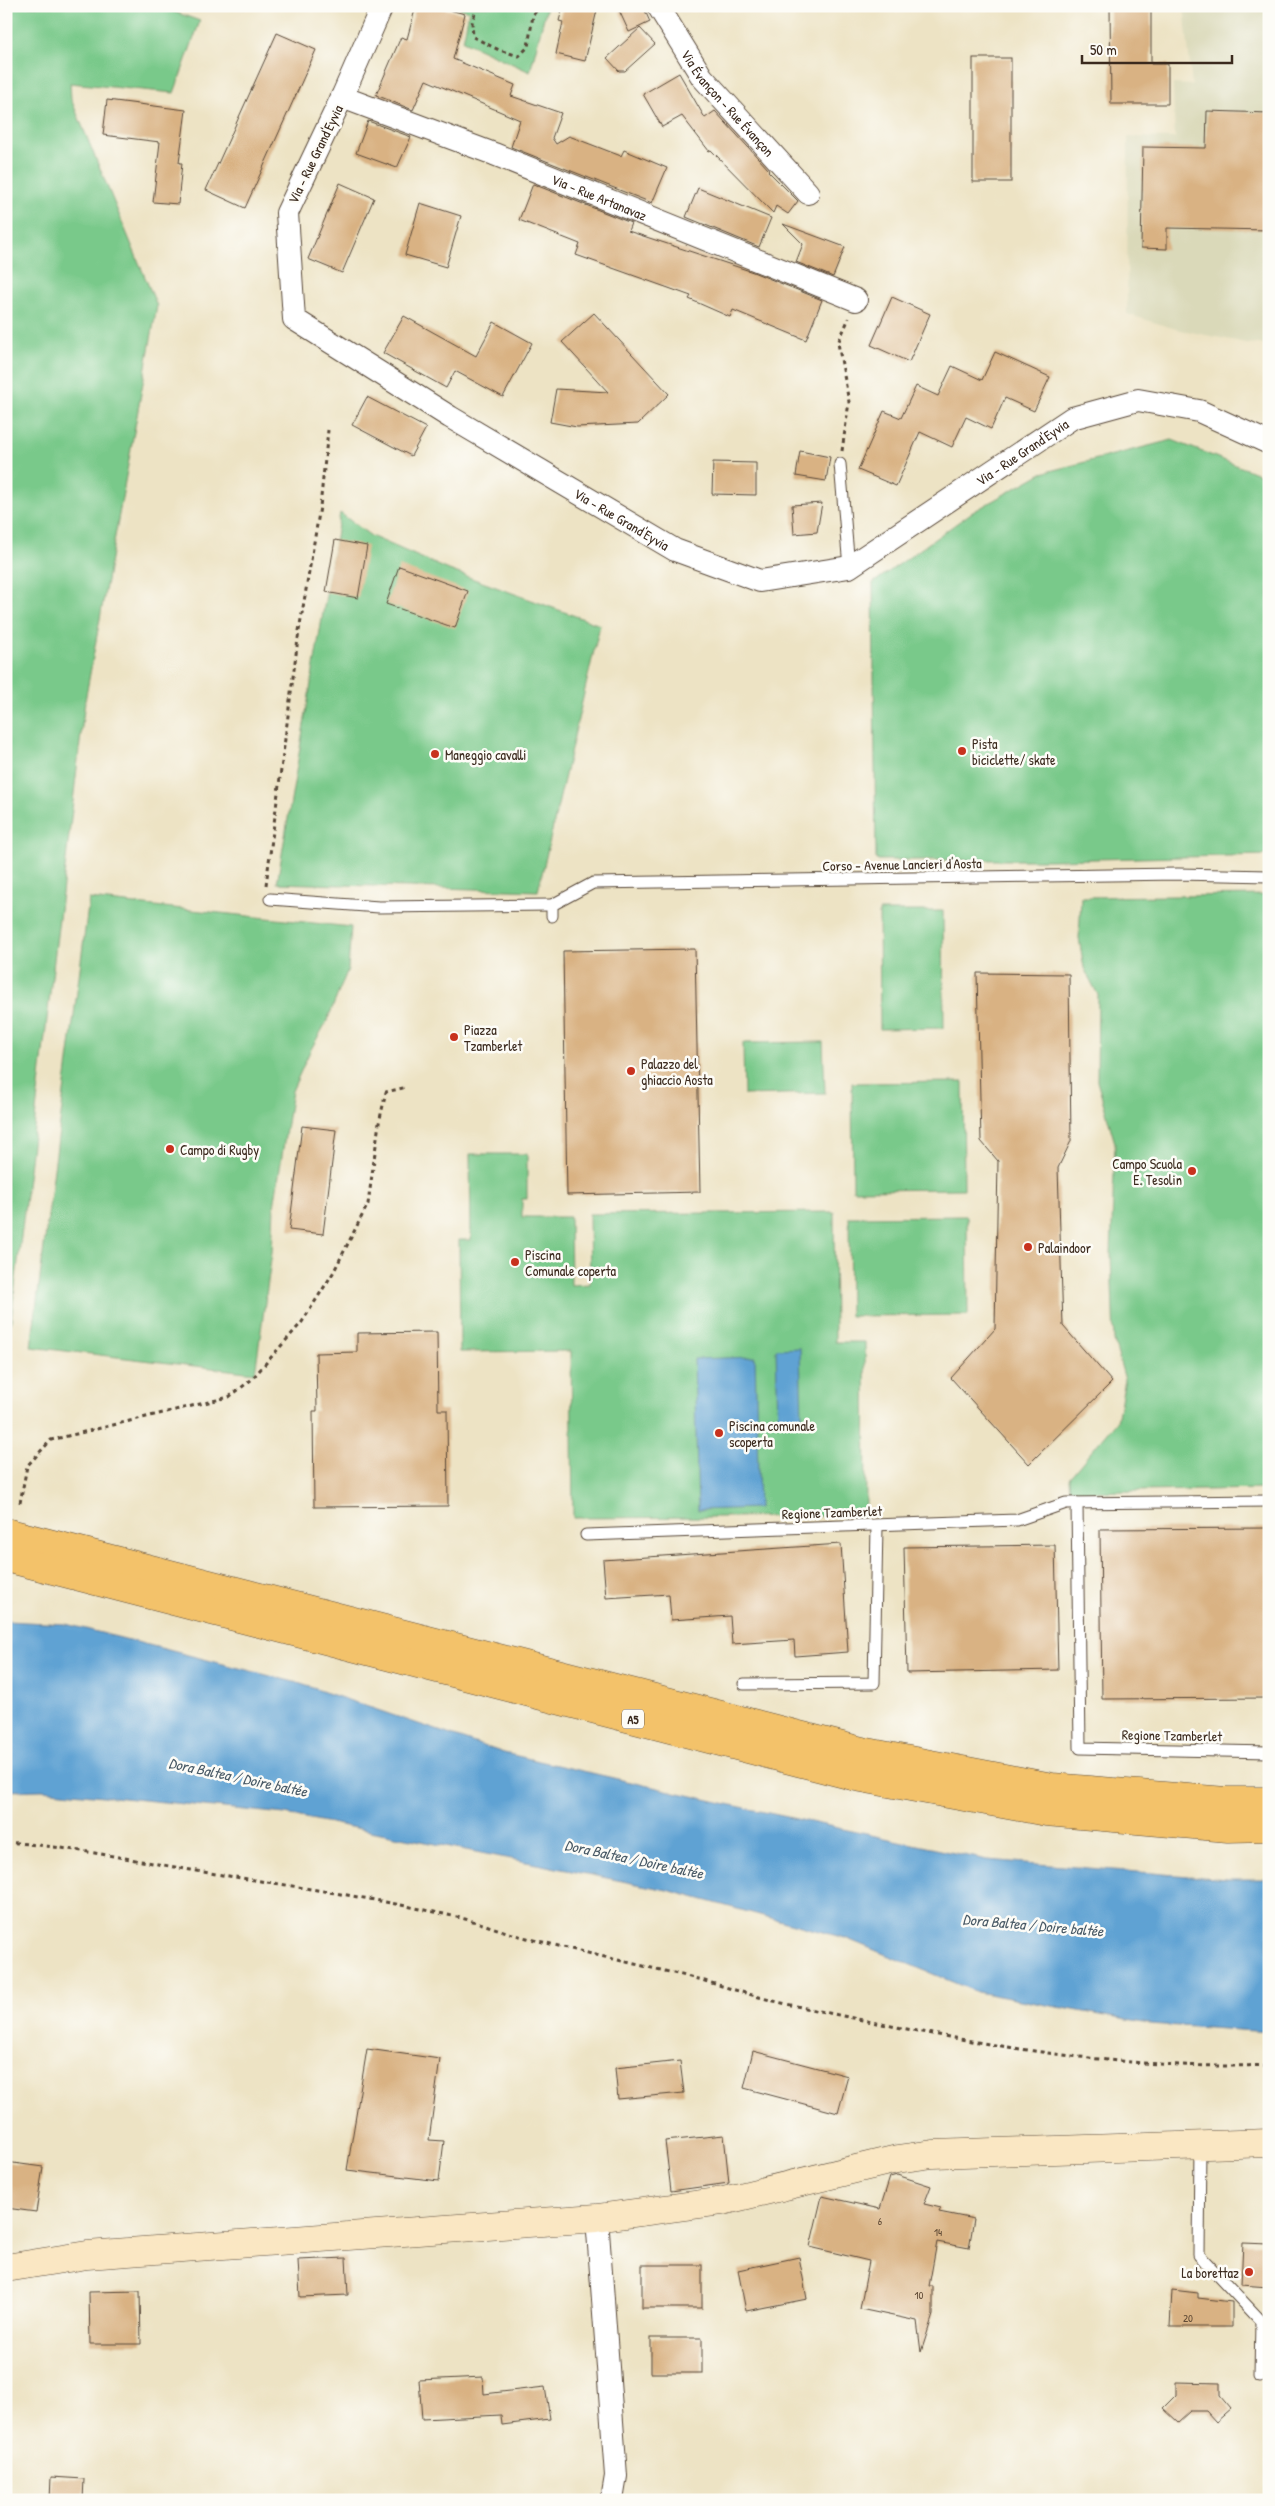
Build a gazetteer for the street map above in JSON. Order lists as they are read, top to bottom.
{
  "streets": {
    "highway": ["A5"],
    "street": ["Via Évançon - Rue Évançon", "Via - Rue Grand'Eyvia", "Via - Rue Artanavaz"],
    "lane": ["Corso - Avenue Lancieri d'Aosta", "Regione Tzamberlet"]
  },
  "crossings": [
    ["Via - Rue Grand'Eyvia", "Via - Rue Artanavaz"]
  ],
  "water": ["Dora Baltea / Doire baltée"],
  "places": [
    "Pista biciclette/ skate",
    "Maneggio cavalli",
    "Piazza Tzamberlet",
    "Palazzo del ghiaccio Aosta",
    "Campo di Rugby",
    "Campo Scuola E. Tesolin",
    "Palaindoor",
    "Piscina Comunale coperta",
    "Piscina comunale scoperta",
    "La borettaz"
  ],
  "house_numbers": [
    "6",
    "14",
    "10",
    "20"
  ],
  "scale_bar": "50 m"
}
